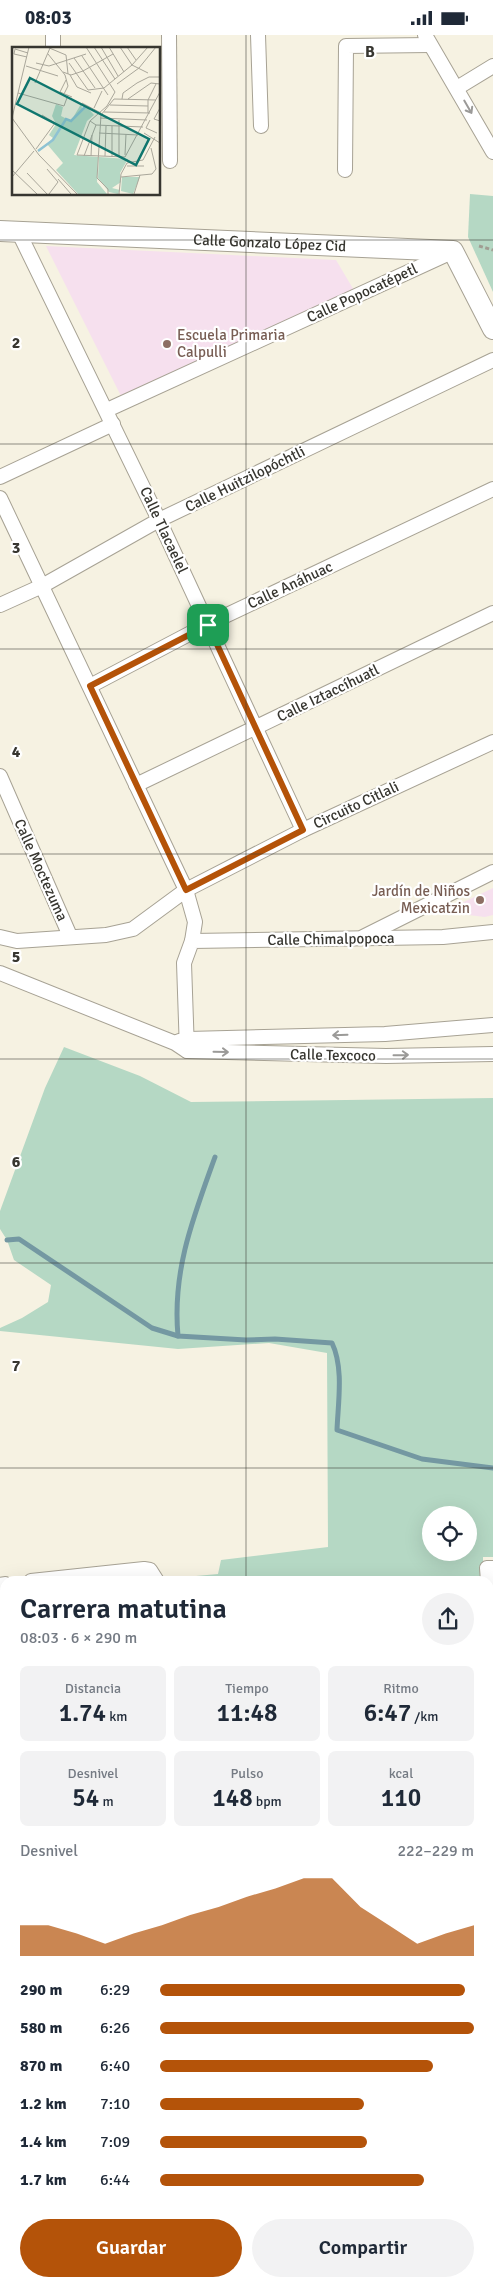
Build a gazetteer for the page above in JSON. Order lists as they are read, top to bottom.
{
  "streets": {
    "street": [
      "Calle Gonzalo López Cid",
      "Calle Popocatépetl",
      "Calle Huitzilopóchtli",
      "Calle Tlacaelel",
      "Calle Anáhuac",
      "Calle Iztaccíhuatl",
      "Circuito Citlali",
      "Calle Moctezuma",
      "Calle Chimalpopoca",
      "Calle Texcoco"
    ]
  },
  "crossings": [
    ["Calle Gonzalo López Cid", "Calle Popocatépetl"],
    ["Calle Gonzalo López Cid", "Calle Tlacaelel"],
    ["Calle Popocatépetl", "Calle Tlacaelel"],
    ["Calle Huitzilopóchtli", "Calle Tlacaelel"],
    ["Calle Tlacaelel", "Calle Anáhuac"],
    ["Calle Tlacaelel", "Calle Iztaccíhuatl"],
    ["Calle Tlacaelel", "Circuito Citlali"],
    ["Circuito Citlali", "Calle Moctezuma"]
  ],
  "places": ["Escuela Primaria Calpulli", "Jardín de Niños Mexicatzin"],
  "page": {
    "status": "08:03",
    "heading": ["Carrera matutina", "08:03 · 6 × 290 m"],
    "stats": [
      ["Distancia", "1.74 km"],
      ["Tiempo", "11:48"],
      ["Ritmo", "6:47 /km"],
      ["Desnivel", "54 m"],
      ["Pulso", "148 bpm"],
      ["kcal", "110"]
    ],
    "chart": ["Desnivel", "222–229 m"],
    "list": [
      {
        "name": "290 m",
        "note": "6:29"
      },
      {
        "name": "580 m",
        "note": "6:26"
      },
      {
        "name": "870 m",
        "note": "6:40"
      },
      {
        "name": "1.2 km",
        "note": "7:10"
      },
      {
        "name": "1.4 km",
        "note": "7:09"
      },
      {
        "name": "1.7 km",
        "note": "6:44"
      }
    ],
    "buttons": ["Guardar", "Compartir"]
  },
  "grid": {
    "columns": ["B"],
    "rows": [
      "2",
      "3",
      "4",
      "5",
      "6",
      "7"
    ]
  }
}
